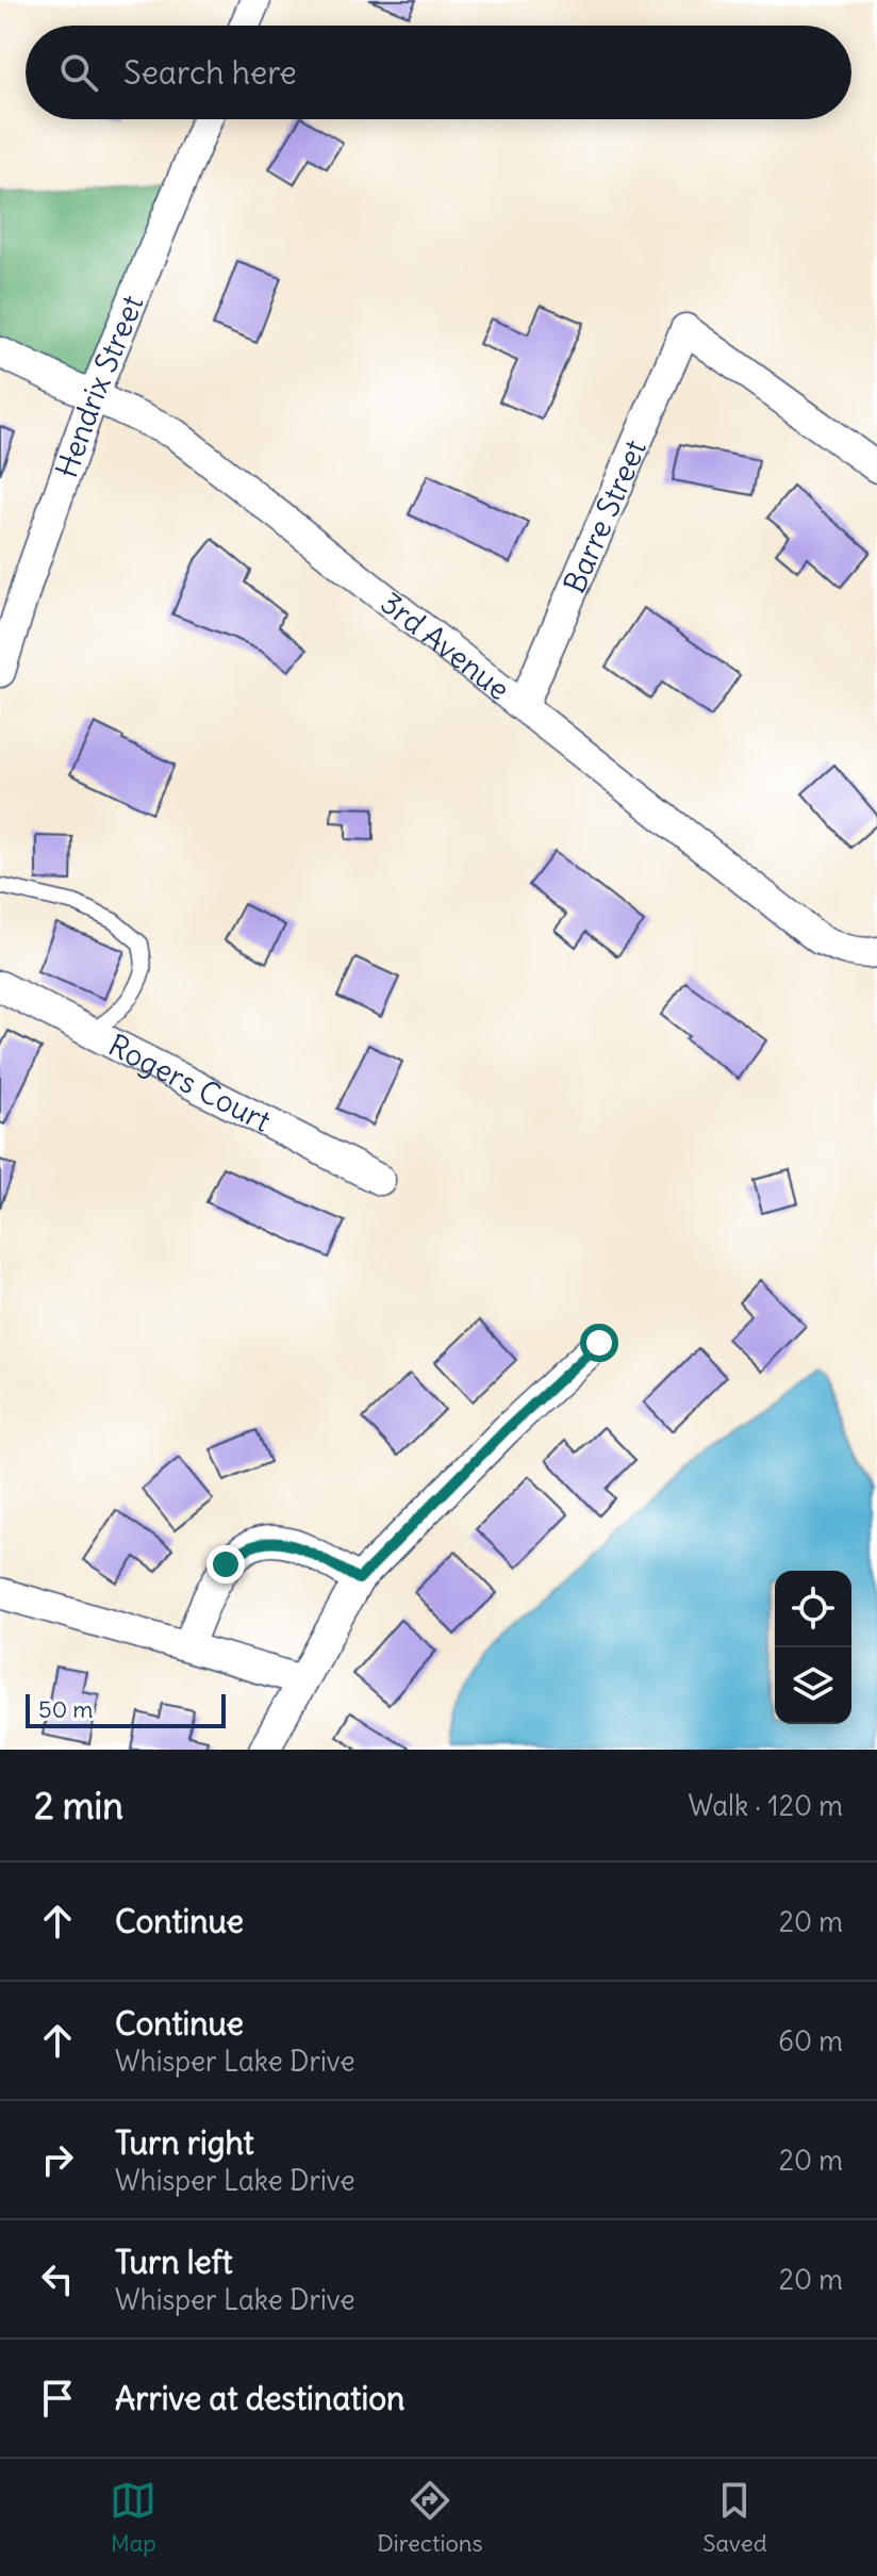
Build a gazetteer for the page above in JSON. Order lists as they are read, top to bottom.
{
  "streets": {
    "street": [
      "Hendrix Street",
      "Barre Street",
      "3rd Avenue",
      "Rogers Court"
    ]
  },
  "crossings": [
    ["Hendrix Street", "3rd Avenue"],
    ["Barre Street", "3rd Avenue"]
  ],
  "scale_bar": "50 m",
  "page": {
    "search": "Search here",
    "scale": "50 m",
    "heading": ["2 min", "Walk · 120 m"],
    "list": [
      ["Continue", "20 m"],
      ["Continue", "Whisper Lake Drive", "60 m"],
      ["Turn right", "Whisper Lake Drive", "20 m"],
      ["Turn left", "Whisper Lake Drive", "20 m"],
      "Arrive at destination"
    ],
    "nav": ["Map", "Directions", "Saved"]
  }
}
